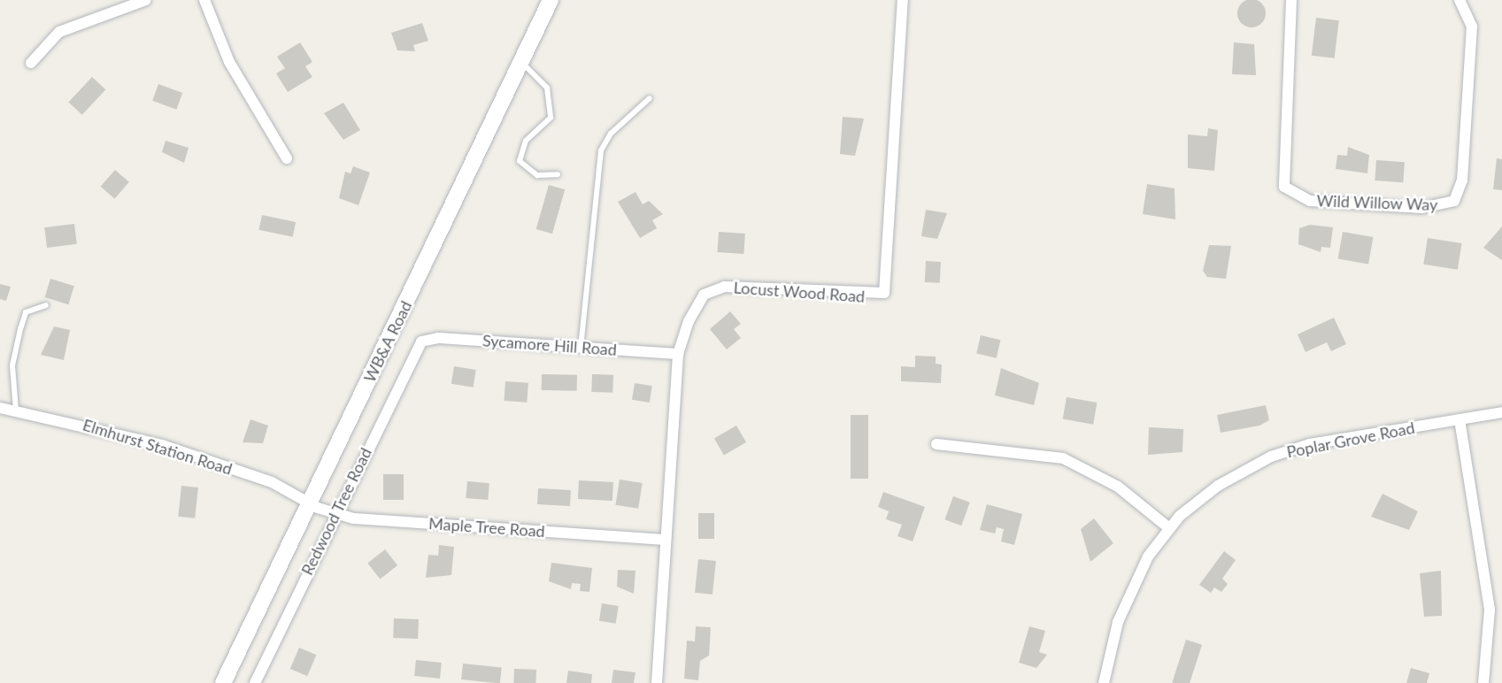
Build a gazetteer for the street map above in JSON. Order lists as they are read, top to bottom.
{
  "streets": {
    "street": [
      "Wild Willow Way",
      "Locust Wood Road",
      "WB&A Road",
      "Sycamore Hill Road",
      "Poplar Grove Road",
      "Elmhurst Station Road",
      "Redwood Tree Road",
      "Maple Tree Road"
    ]
  },
  "crossings": [
    ["Locust Wood Road", "Sycamore Hill Road"],
    ["Locust Wood Road", "Maple Tree Road"],
    ["WB&A Road", "Elmhurst Station Road"],
    ["WB&A Road", "Maple Tree Road"],
    ["Sycamore Hill Road", "Redwood Tree Road"],
    ["Elmhurst Station Road", "Maple Tree Road"],
    ["Redwood Tree Road", "Maple Tree Road"]
  ]
}
